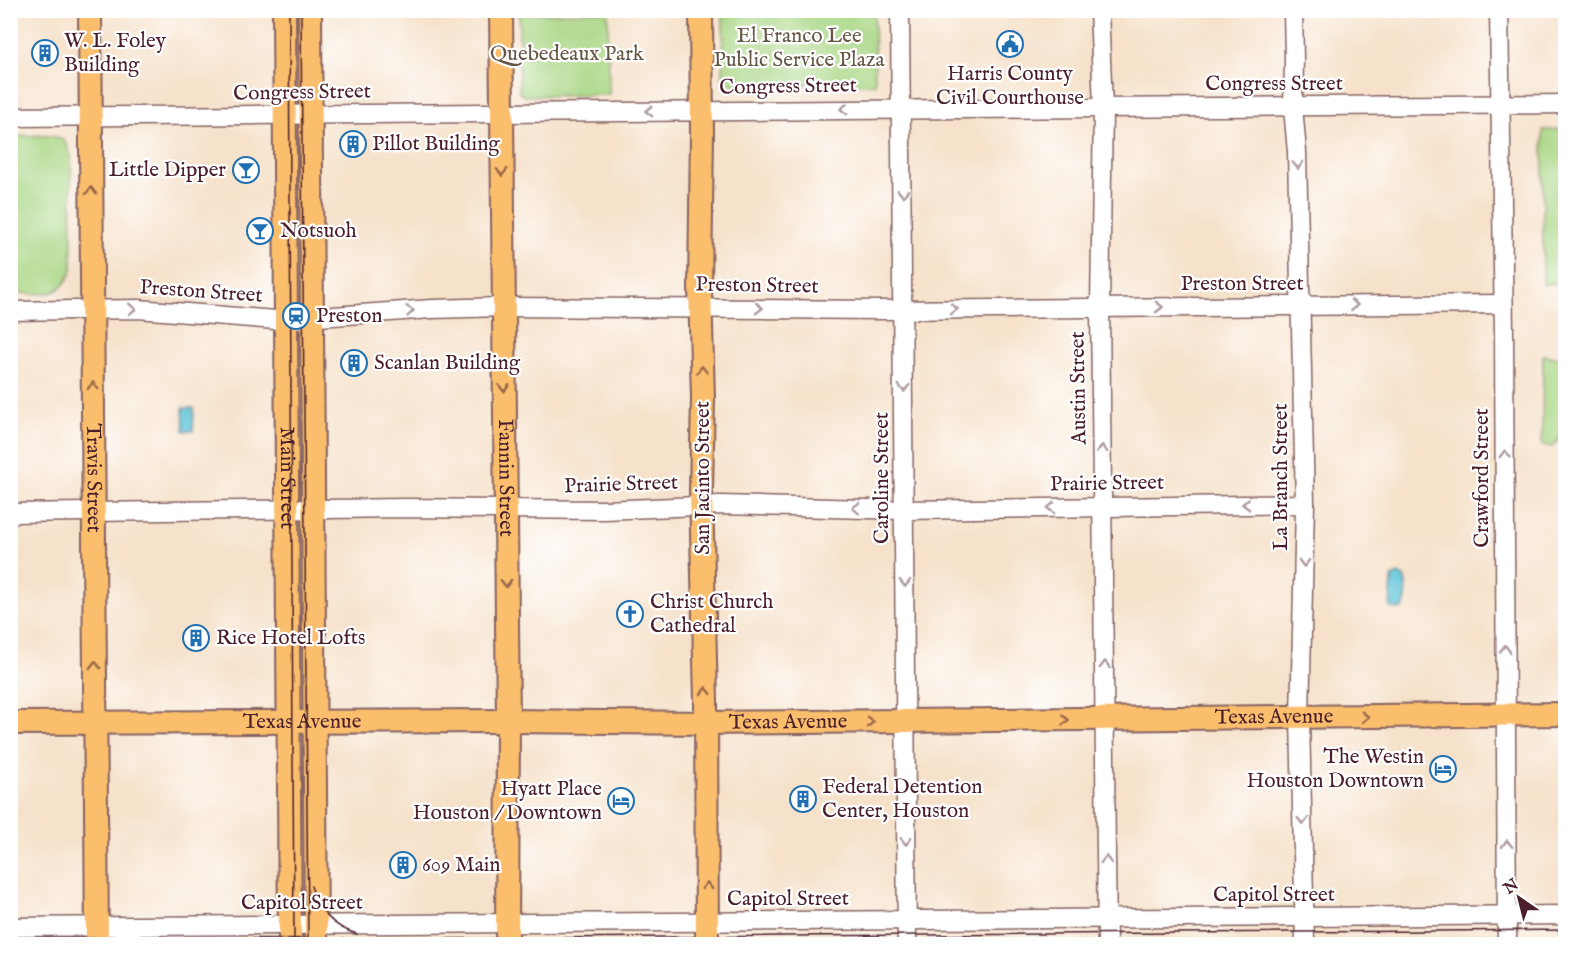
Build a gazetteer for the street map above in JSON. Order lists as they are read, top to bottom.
{
  "streets": {
    "main road": [
      "Travis Street",
      "Main Street",
      "Fannin Street",
      "San Jacinto Street",
      "Texas Avenue"
    ],
    "street": [
      "Congress Street",
      "Preston Street",
      "Austin Street",
      "La Branch Street",
      "Caroline Street",
      "Crawford Street",
      "Prairie Street",
      "Capitol Street"
    ]
  },
  "crossings": [
    ["Congress Street", "Austin Street"],
    ["Congress Street", "La Branch Street"],
    ["Congress Street", "Travis Street"],
    ["Congress Street", "Main Street"],
    ["Congress Street", "Fannin Street"],
    ["Congress Street", "San Jacinto Street"],
    ["Congress Street", "Caroline Street"],
    ["Congress Street", "Crawford Street"],
    ["Preston Street", "Austin Street"],
    ["Preston Street", "La Branch Street"],
    ["Preston Street", "Travis Street"],
    ["Preston Street", "Main Street"],
    ["Preston Street", "Fannin Street"],
    ["Preston Street", "San Jacinto Street"],
    ["Preston Street", "Caroline Street"],
    ["Preston Street", "Crawford Street"],
    ["Austin Street", "Prairie Street"],
    ["Austin Street", "Texas Avenue"],
    ["Austin Street", "Capitol Street"],
    ["La Branch Street", "Prairie Street"],
    ["La Branch Street", "Texas Avenue"],
    ["La Branch Street", "Capitol Street"],
    ["Travis Street", "Prairie Street"],
    ["Travis Street", "Texas Avenue"],
    ["Travis Street", "Capitol Street"],
    ["Main Street", "Prairie Street"],
    ["Main Street", "Texas Avenue"],
    ["Main Street", "Capitol Street"],
    ["Fannin Street", "Prairie Street"],
    ["Fannin Street", "Texas Avenue"],
    ["Fannin Street", "Capitol Street"],
    ["San Jacinto Street", "Prairie Street"],
    ["San Jacinto Street", "Texas Avenue"],
    ["San Jacinto Street", "Capitol Street"],
    ["Caroline Street", "Prairie Street"],
    ["Caroline Street", "Texas Avenue"],
    ["Caroline Street", "Capitol Street"],
    ["Crawford Street", "Texas Avenue"],
    ["Crawford Street", "Capitol Street"]
  ],
  "one_way": [
    "Preston Street",
    "Austin Street",
    "La Branch Street",
    "Travis Street",
    "Fannin Street",
    "San Jacinto Street",
    "Caroline Street",
    "Crawford Street",
    "Prairie Street",
    "Texas Avenue"
  ],
  "parks": ["El Franco Lee Public Service Plaza", "Quebedeaux Park"],
  "places": {
    "public building": ["Harris County Civil Courthouse"],
    "building": [
      "W. L. Foley Building",
      "Pillot Building",
      "Scanlan Building",
      "Rice Hotel Lofts",
      "Federal Detention Center, Houston",
      "609 Main"
    ],
    "bar": ["Little Dipper", "Notsuoh"],
    "station": ["Preston"],
    "church": ["Christ Church Cathedral"],
    "hotel": ["The Westin Houston Downtown", "Hyatt Place Houston / Downtown"]
  },
  "north": "top left"
}
